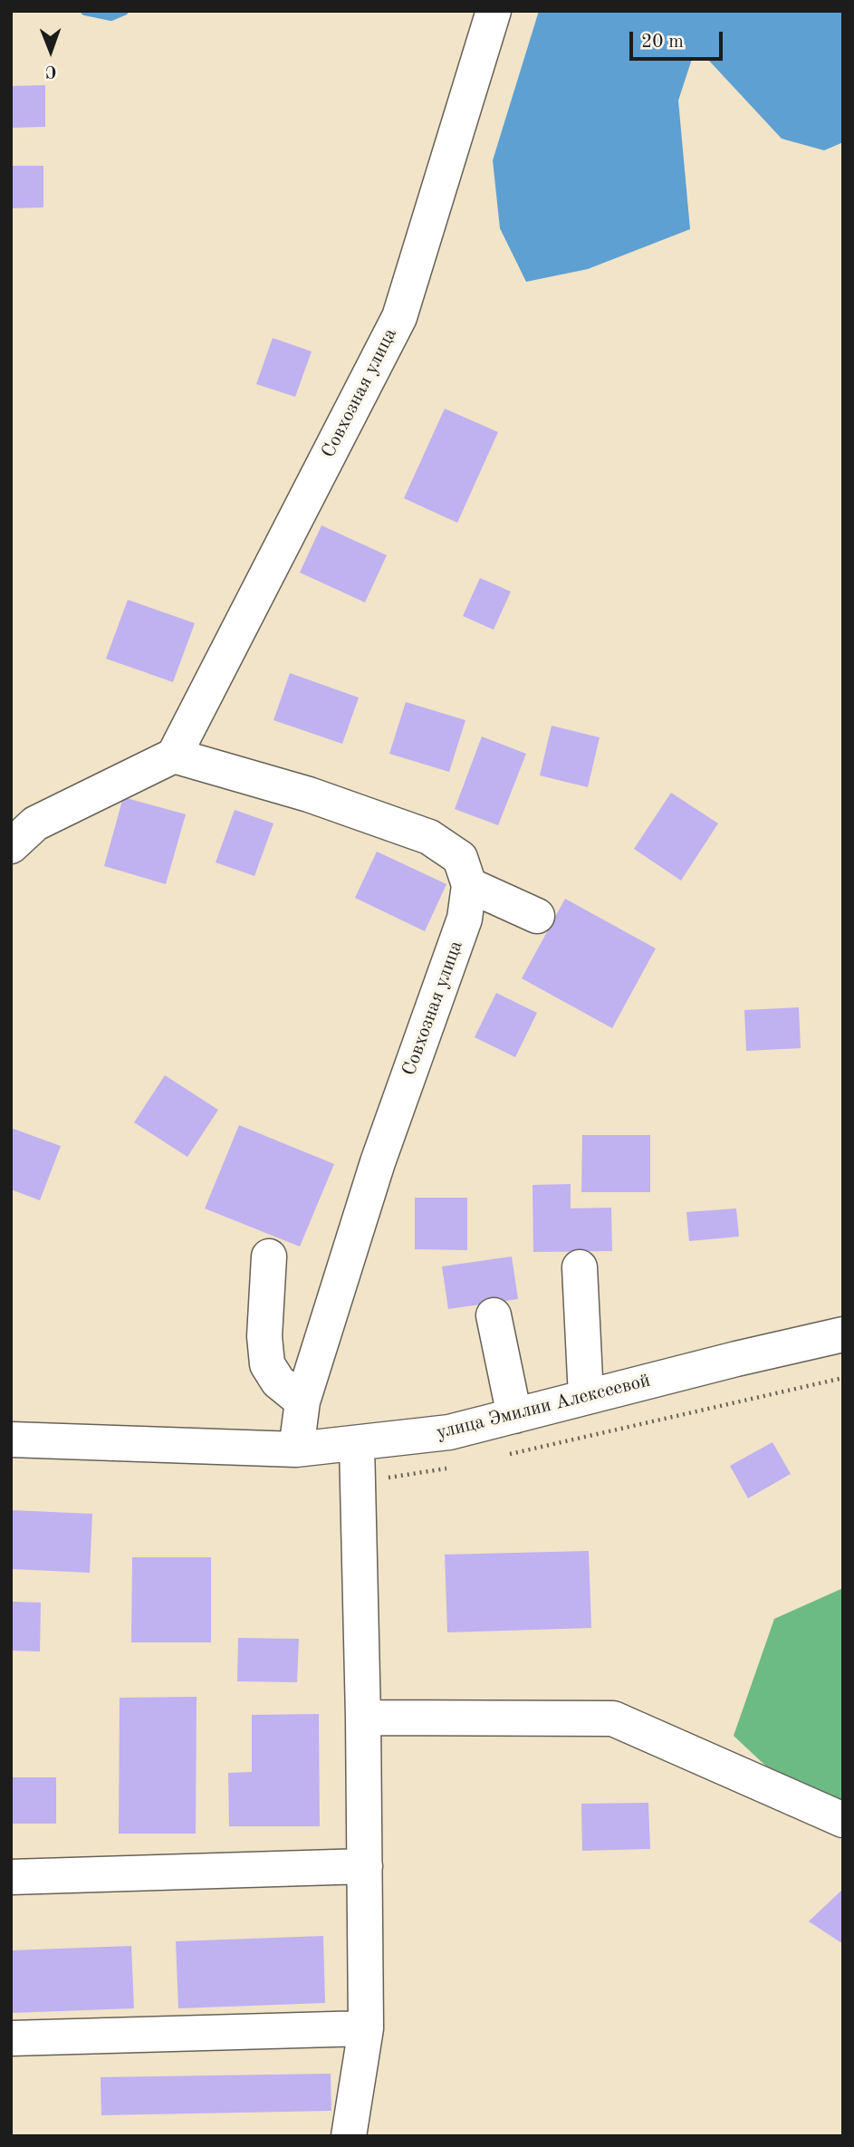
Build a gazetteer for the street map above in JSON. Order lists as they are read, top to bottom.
{
  "streets": {
    "street": ["Совхозная улица", "улица Эмилии Алексеевой"]
  },
  "crossings": [
    ["Совхозная улица", "улица Эмилии Алексеевой"]
  ],
  "scale_bar": "20 m",
  "north": "bottom"
}
